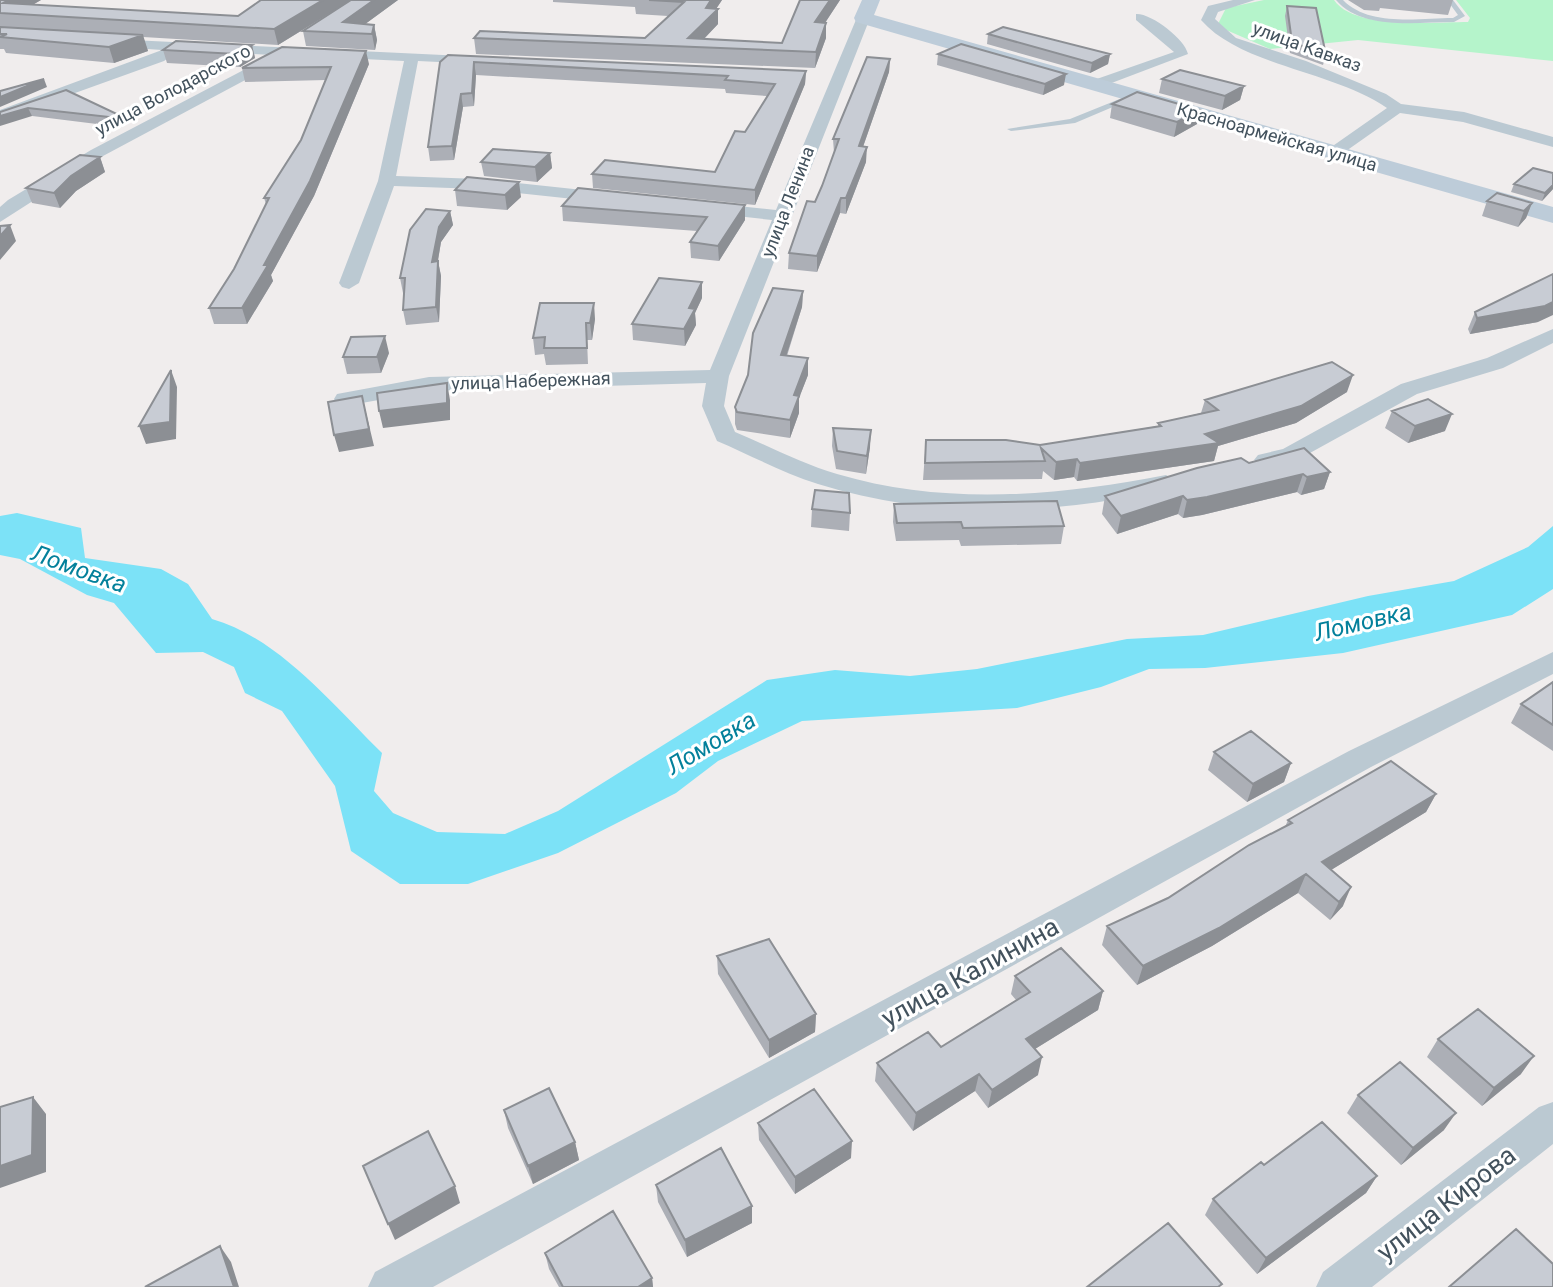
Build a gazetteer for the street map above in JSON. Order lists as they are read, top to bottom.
{
  "streets": {
    "street": [
      "улица Кавказ",
      "улица Володарского",
      "Красноармейская улица",
      "улица Ленина",
      "улица Набережная",
      "улица Калинина",
      "улица Кирова"
    ]
  },
  "crossings": [
    ["Красноармейская улица", "улица Ленина"],
    ["улица Ленина", "улица Набережная"]
  ],
  "water": ["Ломовка"]
}
